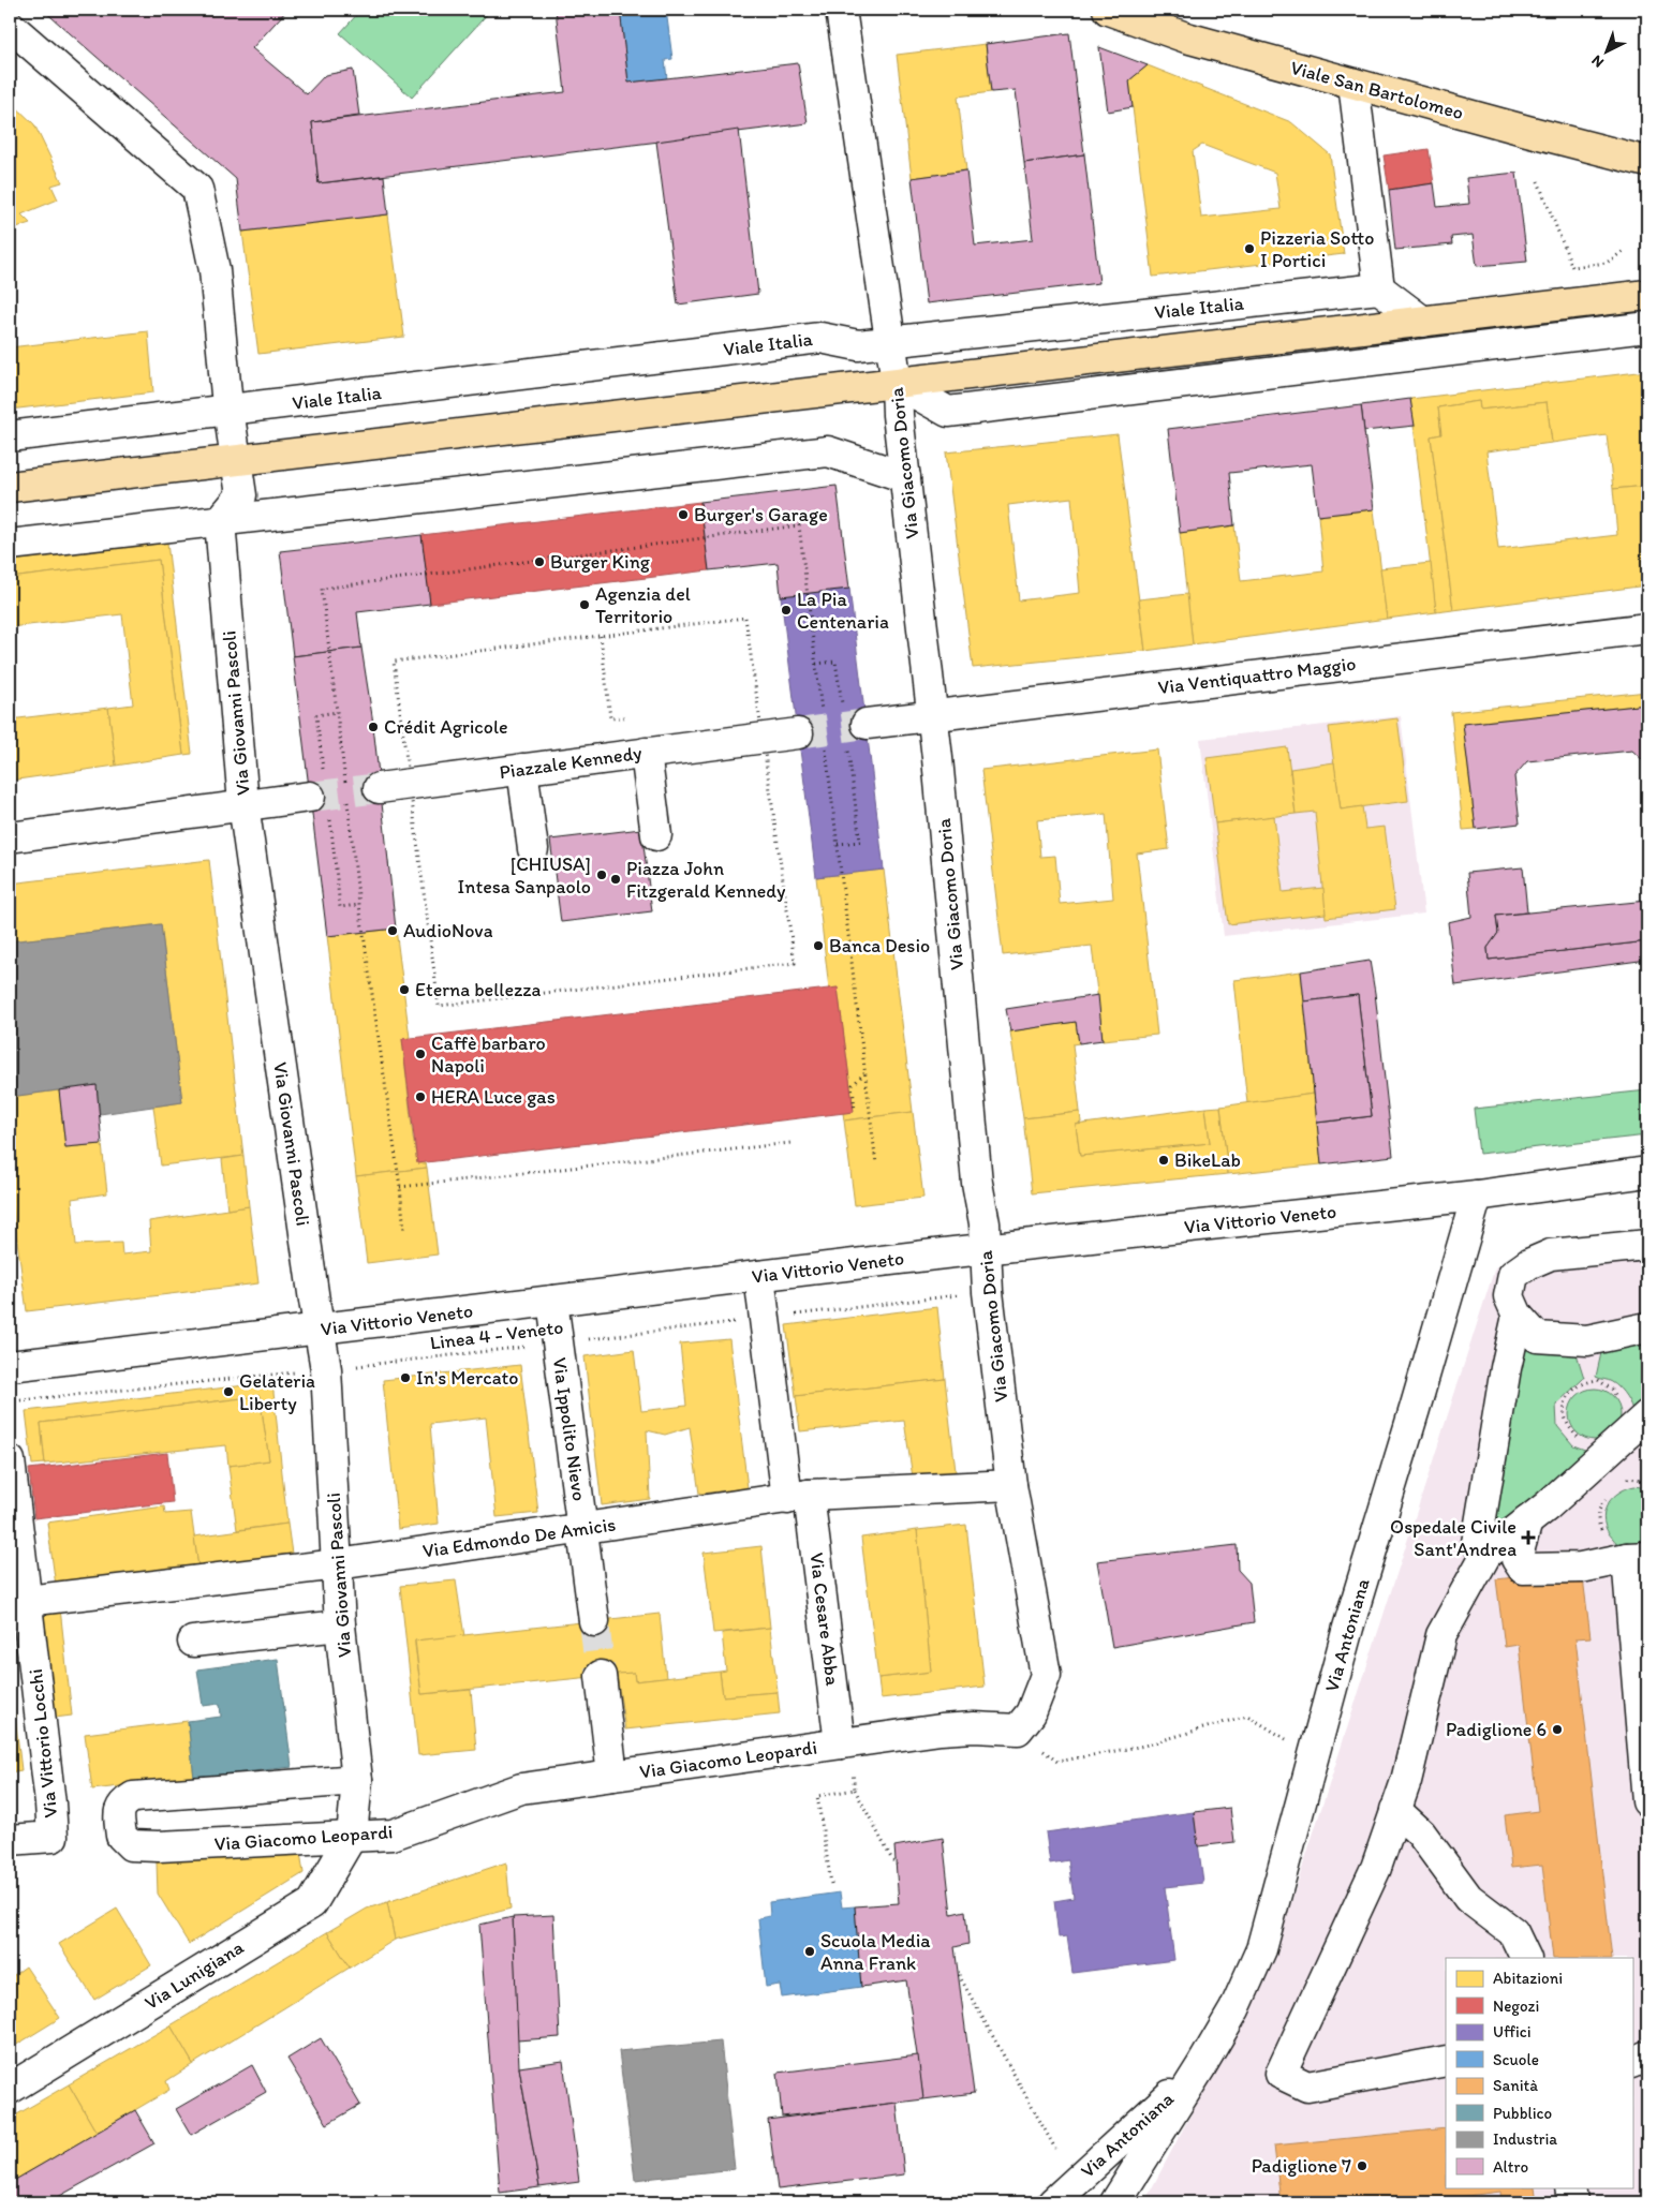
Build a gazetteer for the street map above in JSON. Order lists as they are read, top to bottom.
{
  "streets": {
    "main road": ["Viale San Bartolomeo", "Viale Italia"],
    "street": [
      "Via Giacomo Doria",
      "Via Ventiquattro Maggio",
      "Via Giovanni Pascoli",
      "Piazzale Kennedy",
      "Via Vittorio Veneto",
      "Via Ippolito Nievo",
      "Via Edmondo De Amicis",
      "Via Cesare Abba",
      "Via Antoniana",
      "Via Vittorio Locchi",
      "Via Giacomo Leopardi",
      "Via Lunigiana"
    ],
    "path": ["Linea 4 - Veneto"]
  },
  "crossings": [
    ["Viale Italia", "Via Giacomo Doria"],
    ["Via Giacomo Doria", "Via Ventiquattro Maggio"],
    ["Via Giacomo Doria", "Via Vittorio Veneto"],
    ["Via Giacomo Doria", "Linea 4 - Veneto"],
    ["Via Giacomo Doria", "Via Edmondo De Amicis"],
    ["Via Giacomo Doria", "Via Giacomo Leopardi"],
    ["Via Giovanni Pascoli", "Via Vittorio Veneto"],
    ["Via Giovanni Pascoli", "Linea 4 - Veneto"],
    ["Via Giovanni Pascoli", "Via Edmondo De Amicis"],
    ["Via Giovanni Pascoli", "Via Giacomo Leopardi"],
    ["Via Giovanni Pascoli", "Via Lunigiana"],
    ["Via Vittorio Veneto", "Via Ippolito Nievo"],
    ["Via Vittorio Veneto", "Via Cesare Abba"],
    ["Via Vittorio Veneto", "Via Antoniana"],
    ["Linea 4 - Veneto", "Via Ippolito Nievo"],
    ["Linea 4 - Veneto", "Via Cesare Abba"],
    ["Via Ippolito Nievo", "Via Edmondo De Amicis"],
    ["Via Edmondo De Amicis", "Via Cesare Abba"],
    ["Via Edmondo De Amicis", "Via Vittorio Locchi"],
    ["Via Cesare Abba", "Via Giacomo Leopardi"],
    ["Via Giacomo Leopardi", "Via Lunigiana"]
  ],
  "places": {
    "other": [
      "Pizzeria Sotto I Portici",
      "Burger's Garage",
      "Burger King",
      "Agenzia del Territorio",
      "La Pia Centenaria",
      "Crédit Agricole",
      "[CHIUSA] Intesa Sanpaolo",
      "Piazza John Fitzgerald Kennedy",
      "AudioNova",
      "Banca Desio",
      "Eterna bellezza",
      "Caffè barbaro Napoli",
      "HERA Luce gas",
      "BikeLab",
      "In's Mercato",
      "Gelateria Liberty",
      "Padiglione 6",
      "Scuola Media Anna Frank",
      "Padiglione 7"
    ],
    "health": ["Ospedale Civile Sant'Andrea"]
  },
  "legend": [
    "Abitazioni",
    "Negozi",
    "Uffici",
    "Scuole",
    "Sanità",
    "Pubblico",
    "Industria",
    "Altro"
  ],
  "north": "bottom left"
}
